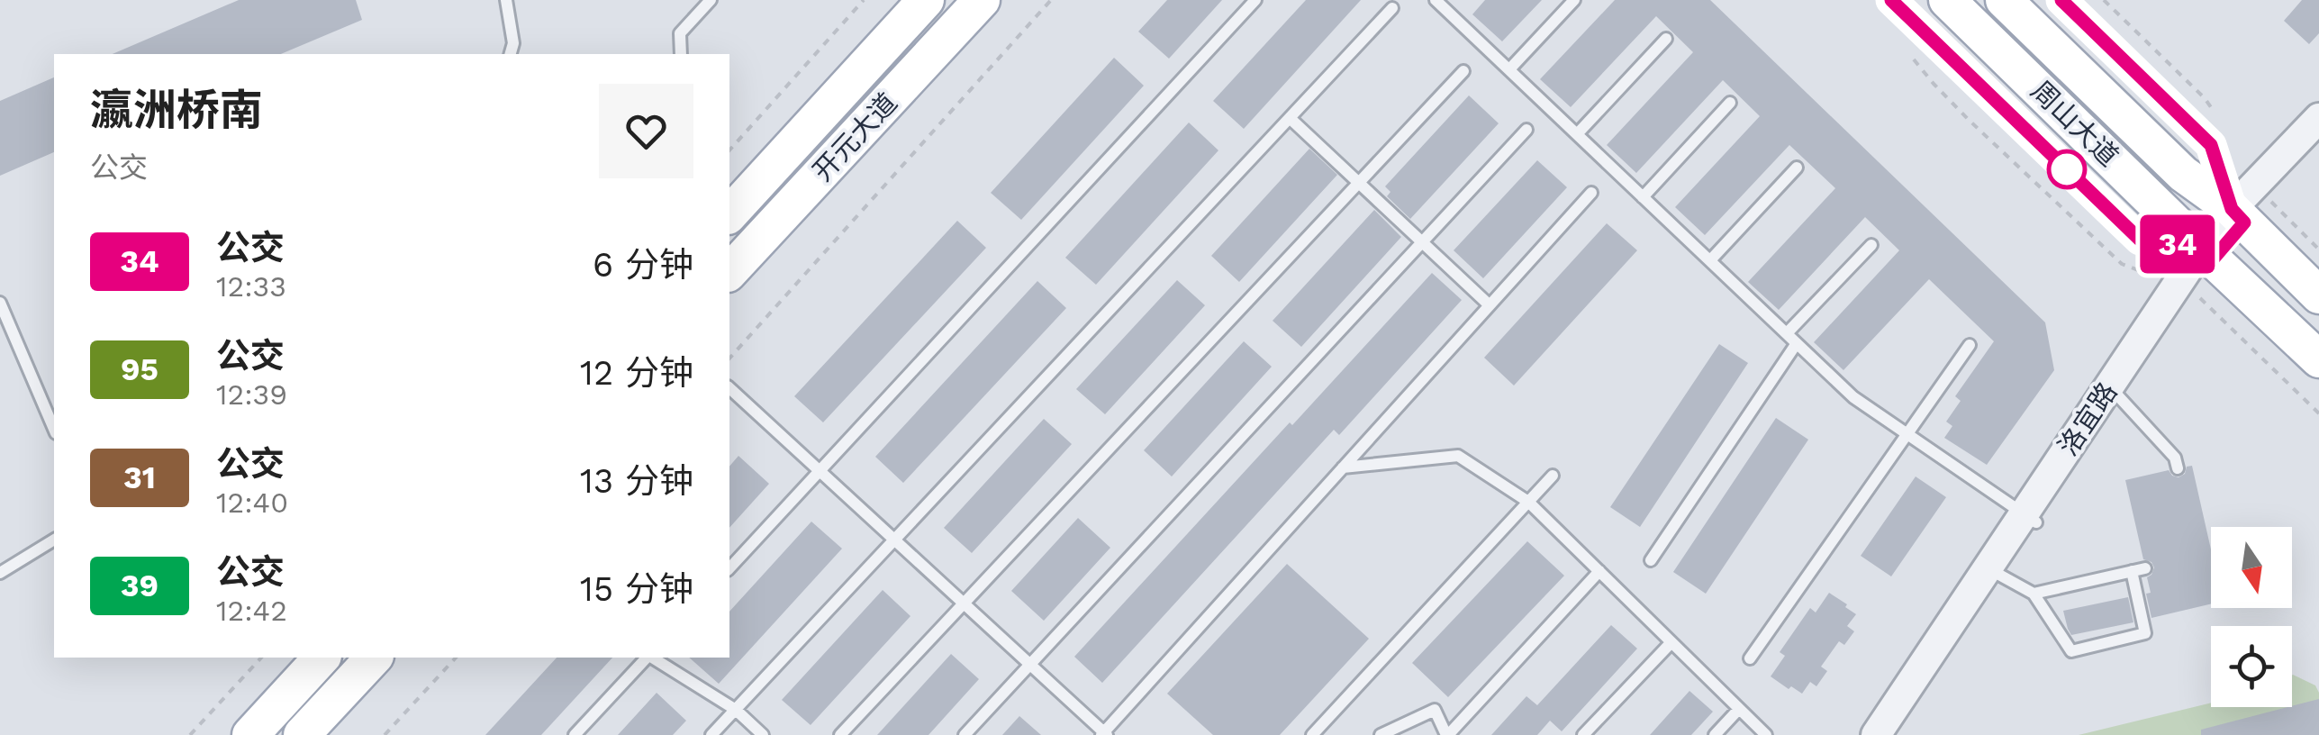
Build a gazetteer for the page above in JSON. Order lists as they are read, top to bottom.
{
  "streets": {
    "main road": ["周山大道", "开元大道"],
    "street": ["洛宜路"]
  },
  "crossings": [
    ["周山大道", "洛宜路"]
  ],
  "lines": ["bus line 34"],
  "north": "bottom",
  "page": {
    "on_map": "34",
    "heading": ["瀛洲桥南", "公交"],
    "list": [
      {
        "mark": "34",
        "name": "公交",
        "note": "12:33",
        "value": "6 分钟"
      },
      {
        "mark": "95",
        "name": "公交",
        "note": "12:39",
        "value": "12 分钟"
      },
      {
        "mark": "31",
        "name": "公交",
        "note": "12:40",
        "value": "13 分钟"
      },
      {
        "mark": "39",
        "name": "公交",
        "note": "12:42",
        "value": "15 分钟"
      }
    ]
  }
}
